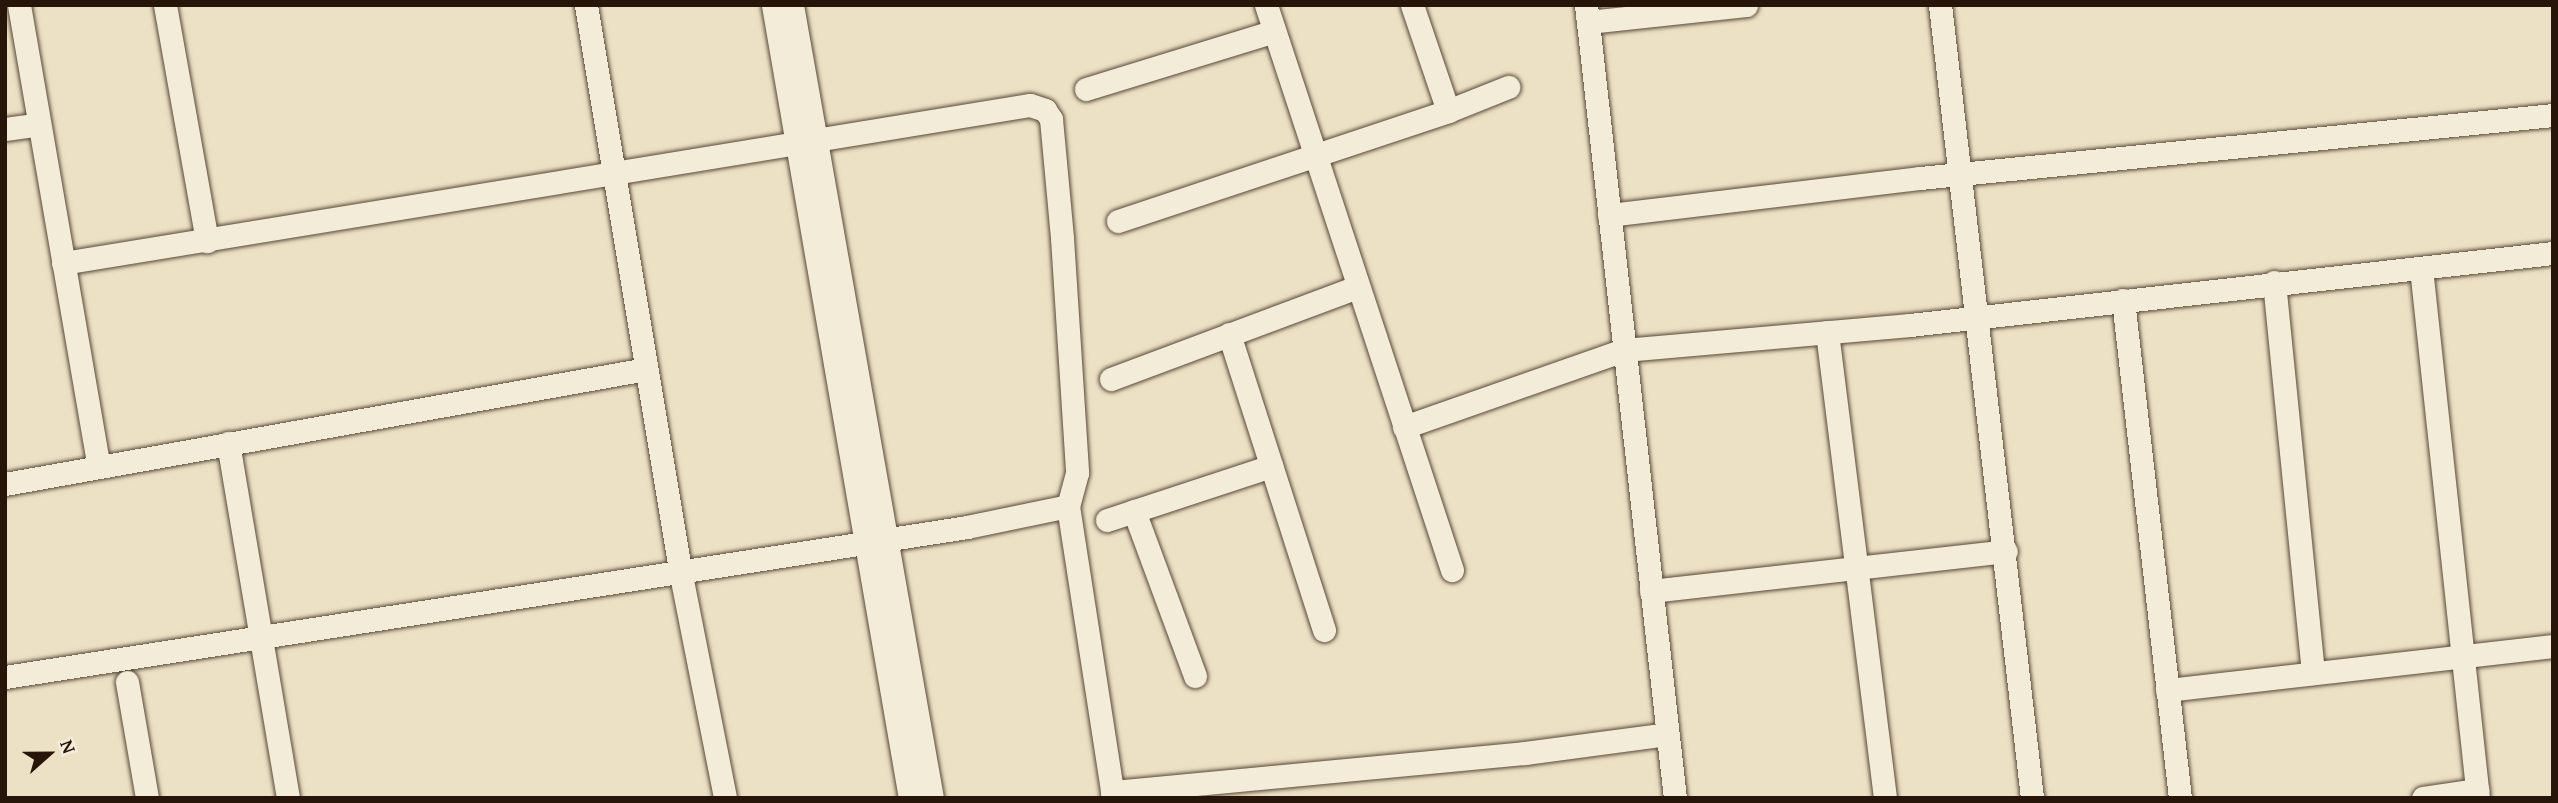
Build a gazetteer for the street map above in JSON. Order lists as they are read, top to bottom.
{
  "north": "right"
}
